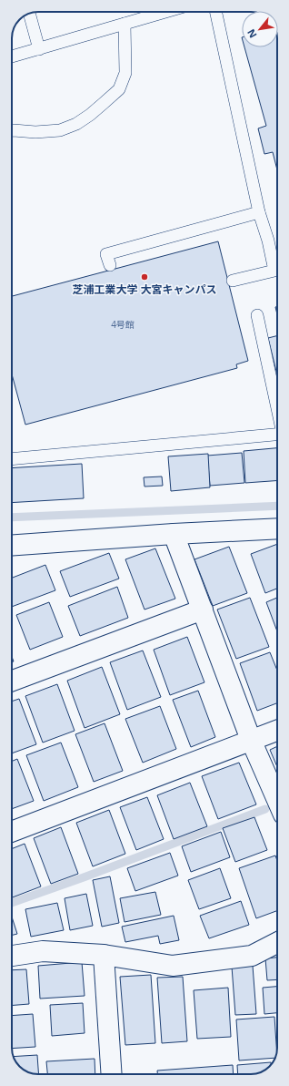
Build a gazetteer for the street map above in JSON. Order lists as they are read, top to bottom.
{
  "places": ["芝浦工業大学 大宮キャンパス"],
  "house_numbers": ["4号館"],
  "north": "bottom left"
}
